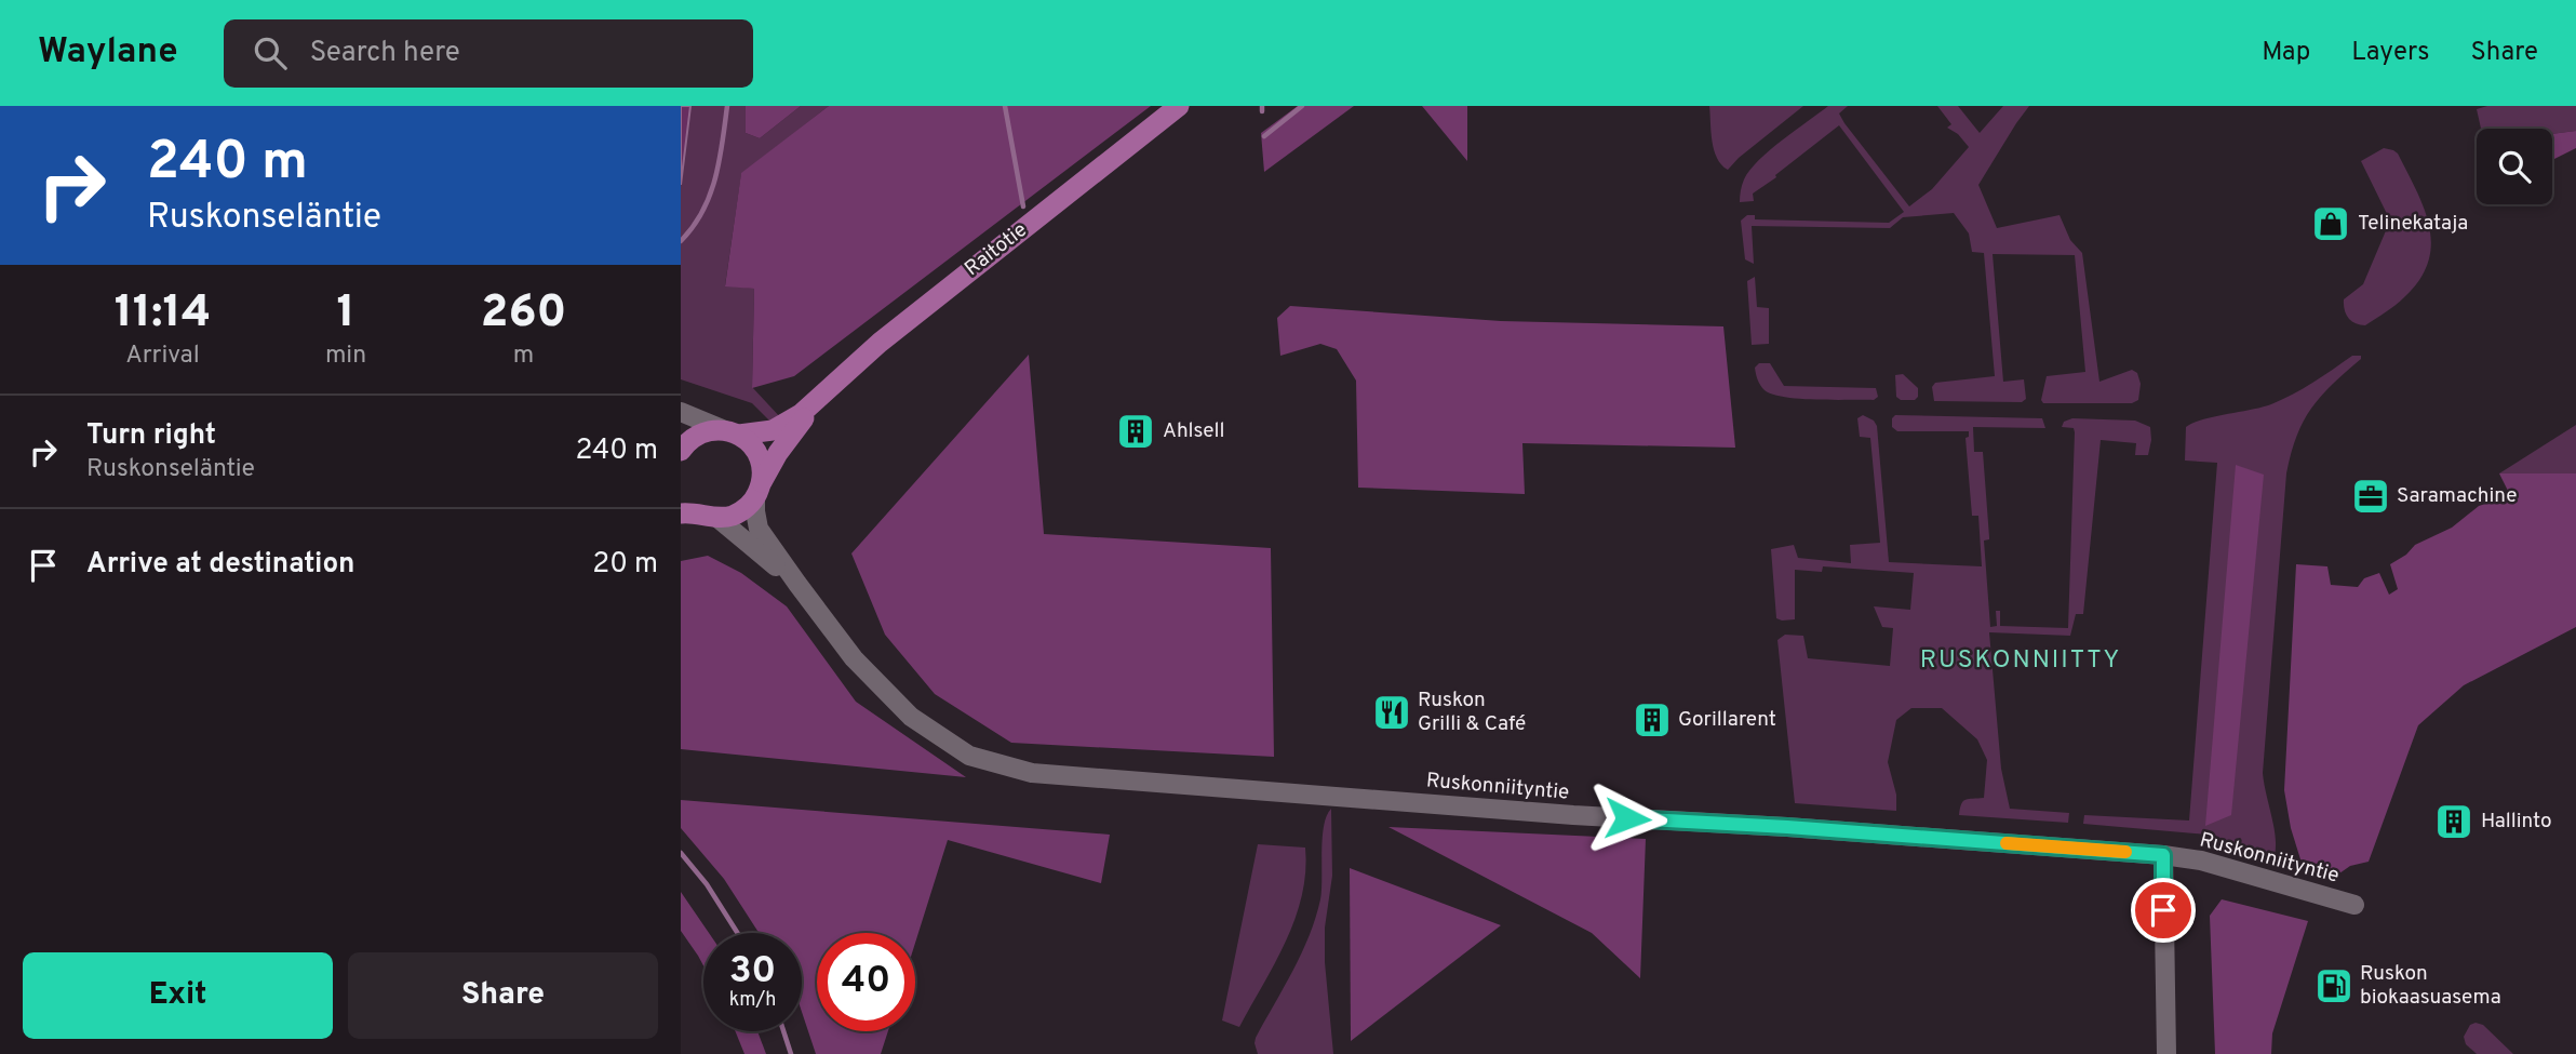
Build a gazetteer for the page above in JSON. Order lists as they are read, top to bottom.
{
  "streets": {
    "main road": ["Raitotie"],
    "street": ["Ruskonniityntie"]
  },
  "crossings": [
    ["Raitotie", "Ruskonniityntie"]
  ],
  "districts": ["RUSKONNIITTY"],
  "places": {
    "shop": ["Telinekataja"],
    "building": ["Ahlsell", "Gorillarent", "Hallinto"],
    "office": ["Saramachine"],
    "restaurant": ["Ruskon Grilli & Café"],
    "fuel station": ["Ruskon biokaasuasema"]
  },
  "page": {
    "header": "Waylane",
    "search": "Search here",
    "nav": ["Map", "Layers", "Share"],
    "turn": ["240 m", "Ruskonseläntie"],
    "eta": [
      "11:14",
      "Arrival",
      "1",
      "min",
      "260",
      "m"
    ],
    "list": [
      {
        "name": "Turn right",
        "note": "Ruskonseläntie",
        "value": "240 m"
      },
      {
        "name": "Arrive at destination",
        "value": "20 m"
      }
    ],
    "speed": "30 km/h",
    "limit": "40",
    "buttons": ["Exit", "Share"]
  }
}
